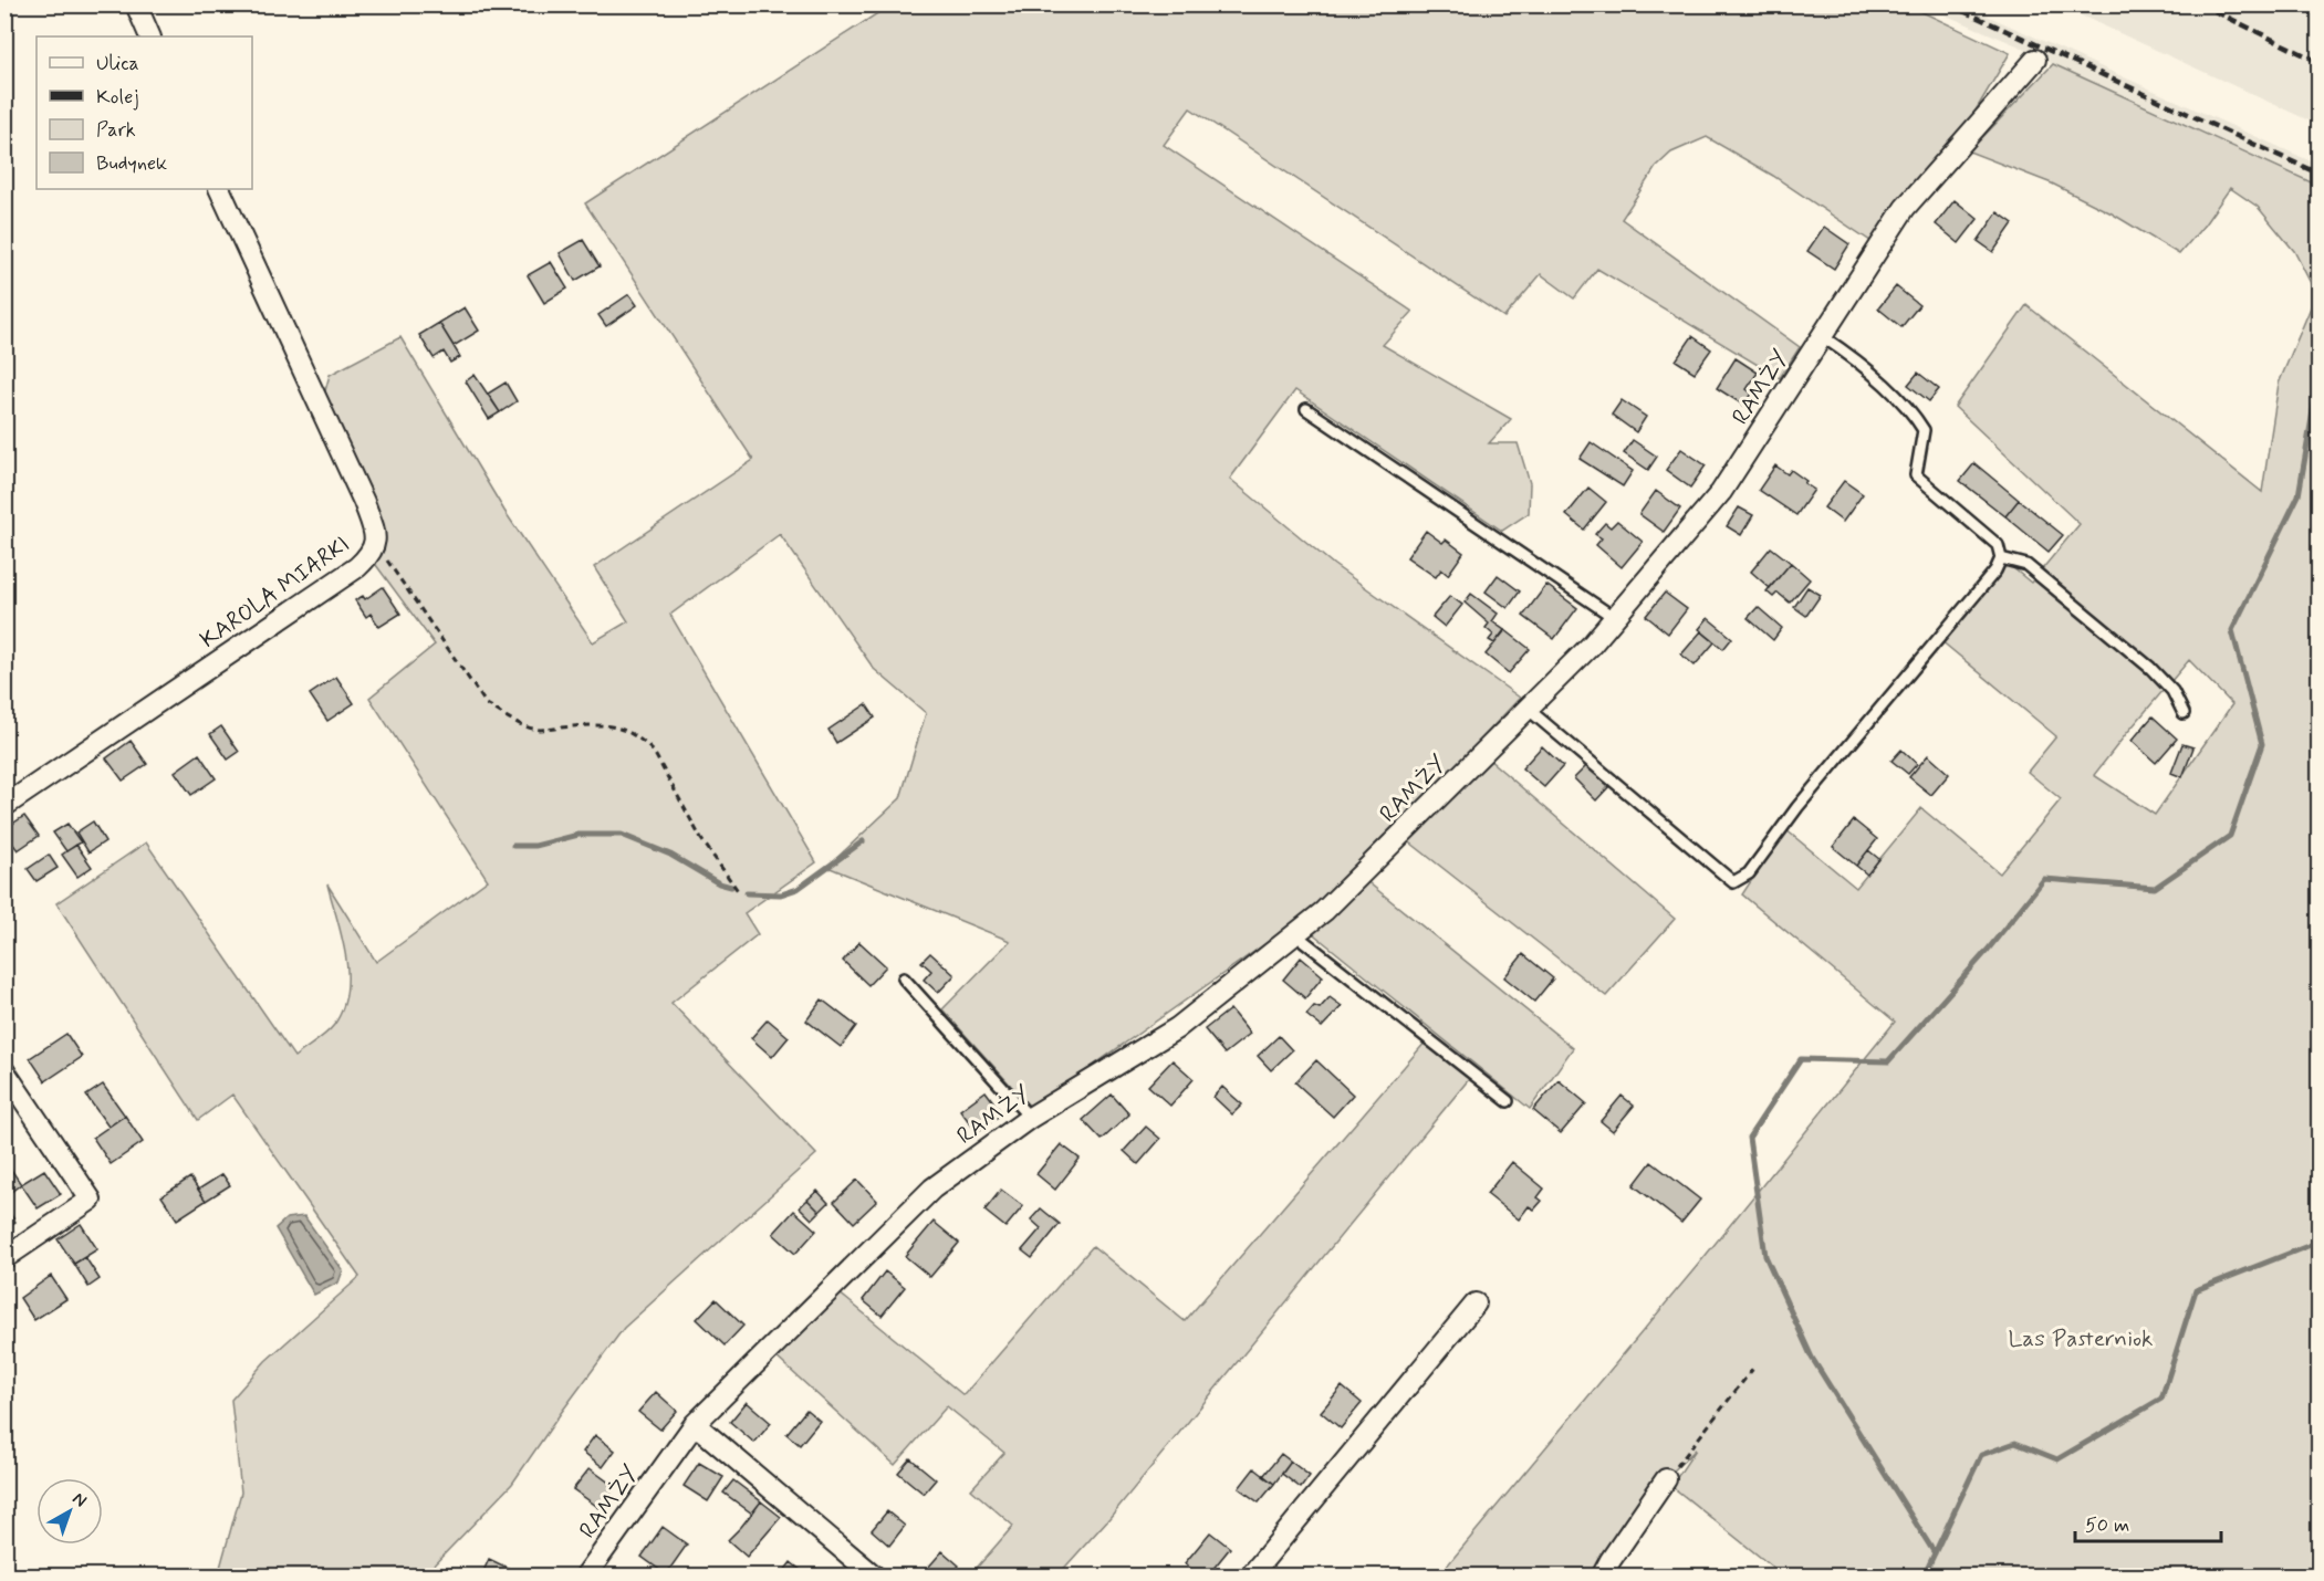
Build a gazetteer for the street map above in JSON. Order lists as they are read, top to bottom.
{
  "streets": {
    "street": ["RAMŻY", "KAROLA MIARKI"]
  },
  "parks": ["Las Pasterniok"],
  "legend": [
    "Ulica",
    "Kolej",
    "Park",
    "Budynek"
  ],
  "scale_bar": "50 m",
  "north": "top right"
}
